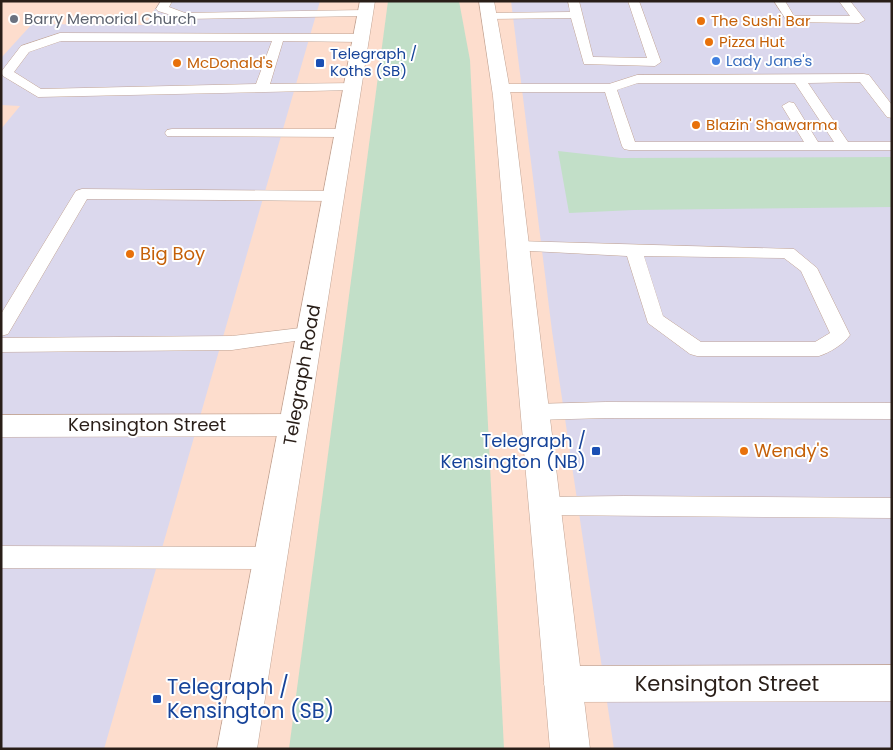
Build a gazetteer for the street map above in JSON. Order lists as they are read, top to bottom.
{
  "streets": {
    "main road": ["Telegraph Road", "Kensington Street"]
  },
  "crossings": [
    ["Telegraph Road", "Kensington Street"]
  ],
  "places": {
    "other": [
      "Barry Memorial Church",
      "The Sushi Bar",
      "Pizza Hut",
      "Lady Jane's",
      "McDonald's",
      "Blazin' Shawarma",
      "Big Boy",
      "Wendy's"
    ],
    "transit": ["Telegraph / Koths (SB)", "Telegraph / Kensington (NB)", "Telegraph / Kensington (SB)"]
  }
}
